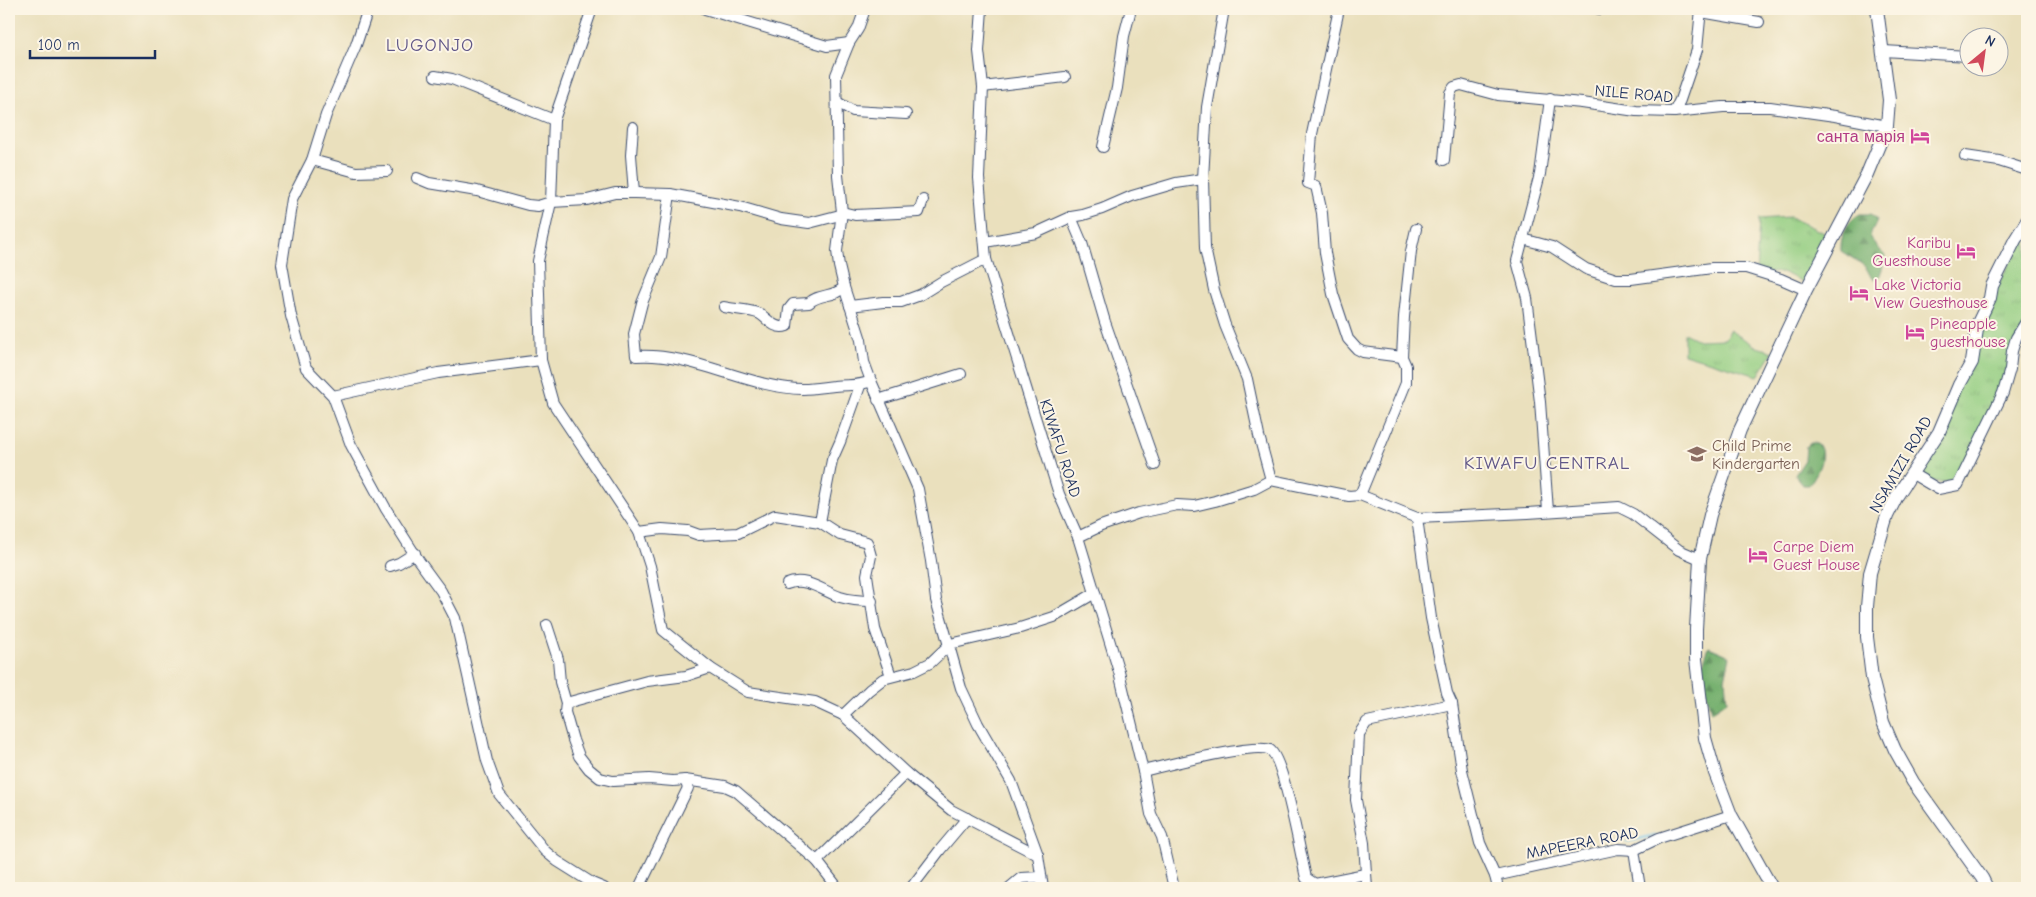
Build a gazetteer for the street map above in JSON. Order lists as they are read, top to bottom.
{
  "streets": {
    "street": [
      "NILE ROAD",
      "KIWAFU ROAD",
      "NSAMIZI ROAD",
      "MAPEERA ROAD"
    ]
  },
  "districts": ["LUGONJO", "KIWAFU CENTRAL"],
  "places": {
    "hotel": [
      "санта марія",
      "Karibu Guesthouse",
      "Lake Victoria View Guesthouse",
      "Pineapple guesthouse",
      "Carpe Diem Guest House"
    ],
    "school or university": ["Child Prime Kindergarten"]
  },
  "scale_bar": "100 m",
  "north": "top right"
}
